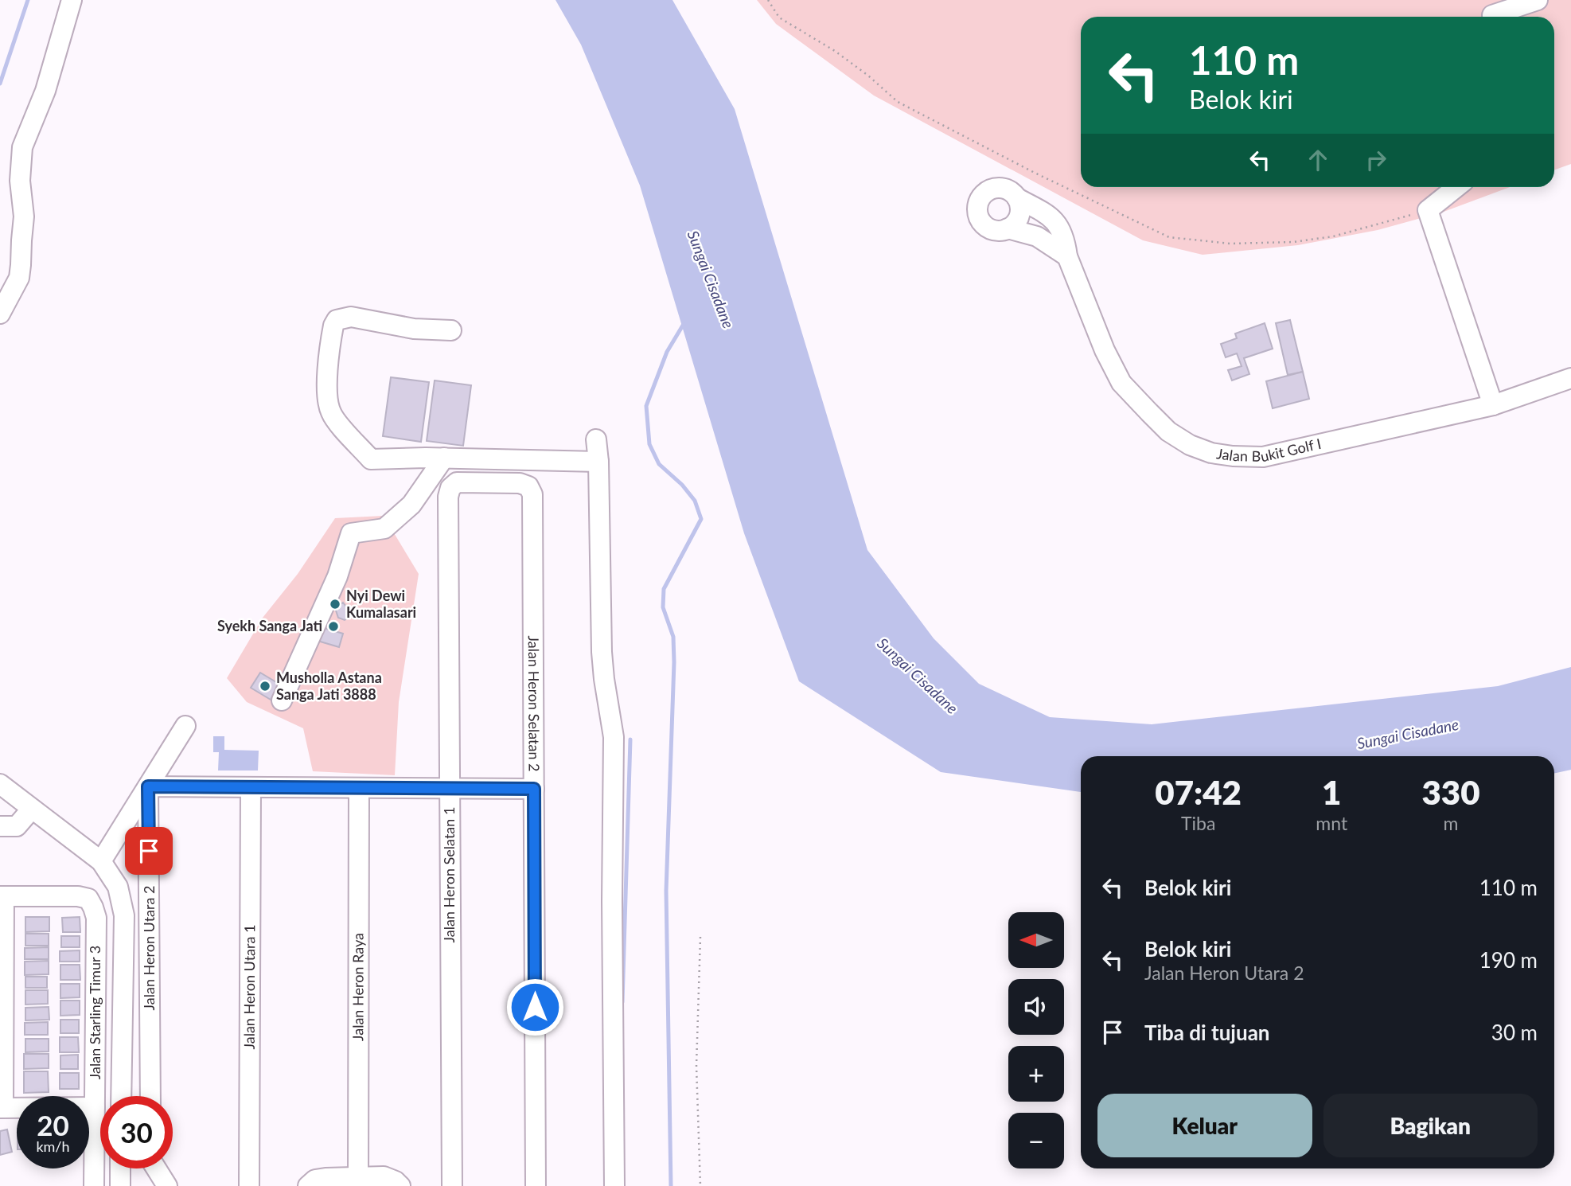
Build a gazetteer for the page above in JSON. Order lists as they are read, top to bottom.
{
  "streets": {
    "street": [
      "Jalan Bukit Golf I",
      "Jalan Heron Selatan 2",
      "Jalan Heron Selatan 1",
      "Jalan Heron Utara 2",
      "Jalan Heron Utara 1",
      "Jalan Heron Raya",
      "Jalan Starling Timur 3"
    ]
  },
  "crossings": [
    ["Jalan Heron Selatan 2", "Jalan Heron Selatan 1"]
  ],
  "water": ["Sungai Cisadane"],
  "places": ["Nyi Dewi Kumalasari", "Syekh Sanga Jati", "Musholla Astana Sanga Jati 3888"],
  "north": "left",
  "page": {
    "turn": ["110 m", "Belok kiri"],
    "eta": [
      "07:42",
      "Tiba",
      "1",
      "mnt",
      "330",
      "m"
    ],
    "list": [
      {
        "name": "Belok kiri",
        "value": "110 m"
      },
      {
        "name": "Belok kiri",
        "note": "Jalan Heron Utara 2",
        "value": "190 m"
      },
      {
        "name": "Tiba di tujuan",
        "value": "30 m"
      }
    ],
    "map_buttons": ["+", "−"],
    "buttons": ["Keluar", "Bagikan"],
    "speed": "20 km/h",
    "limit": "30"
  }
}
